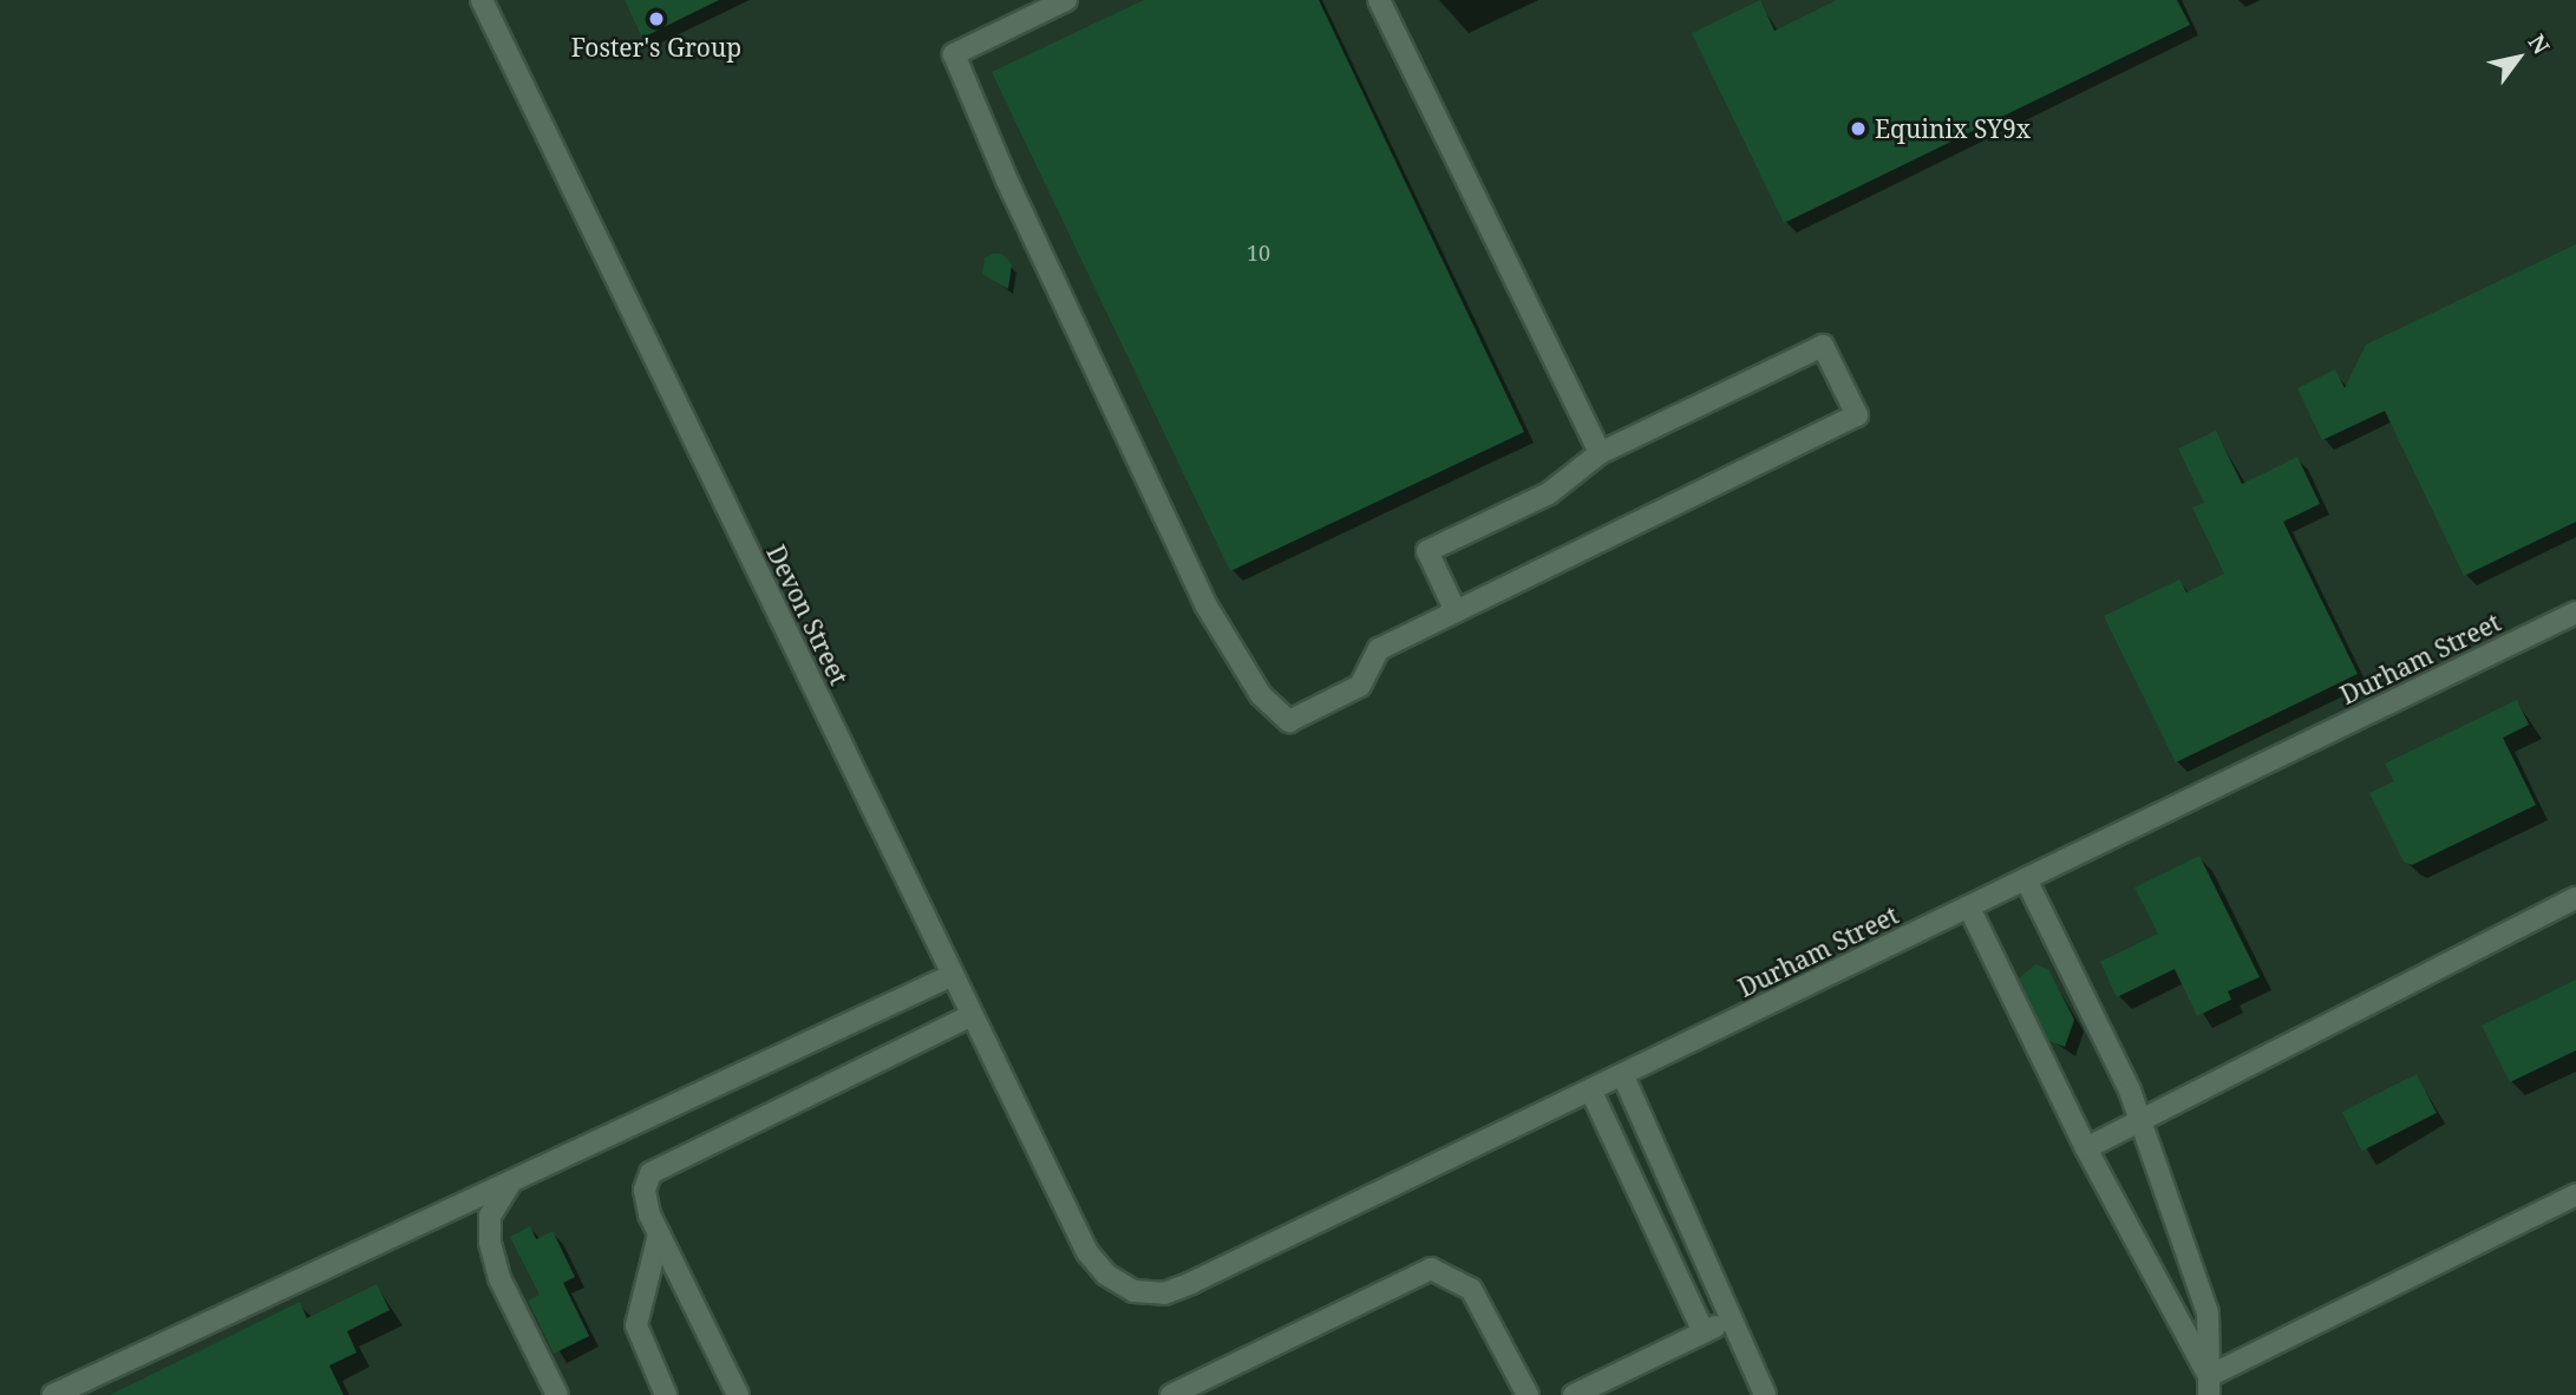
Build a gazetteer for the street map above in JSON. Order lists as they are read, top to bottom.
{
  "streets": {
    "street": ["Devon Street", "Durham Street"]
  },
  "crossings": [
    ["Devon Street", "Durham Street"]
  ],
  "places": ["Foster's Group", "Equinix SY9x"],
  "house_numbers": ["10"],
  "north": "top right"
}
